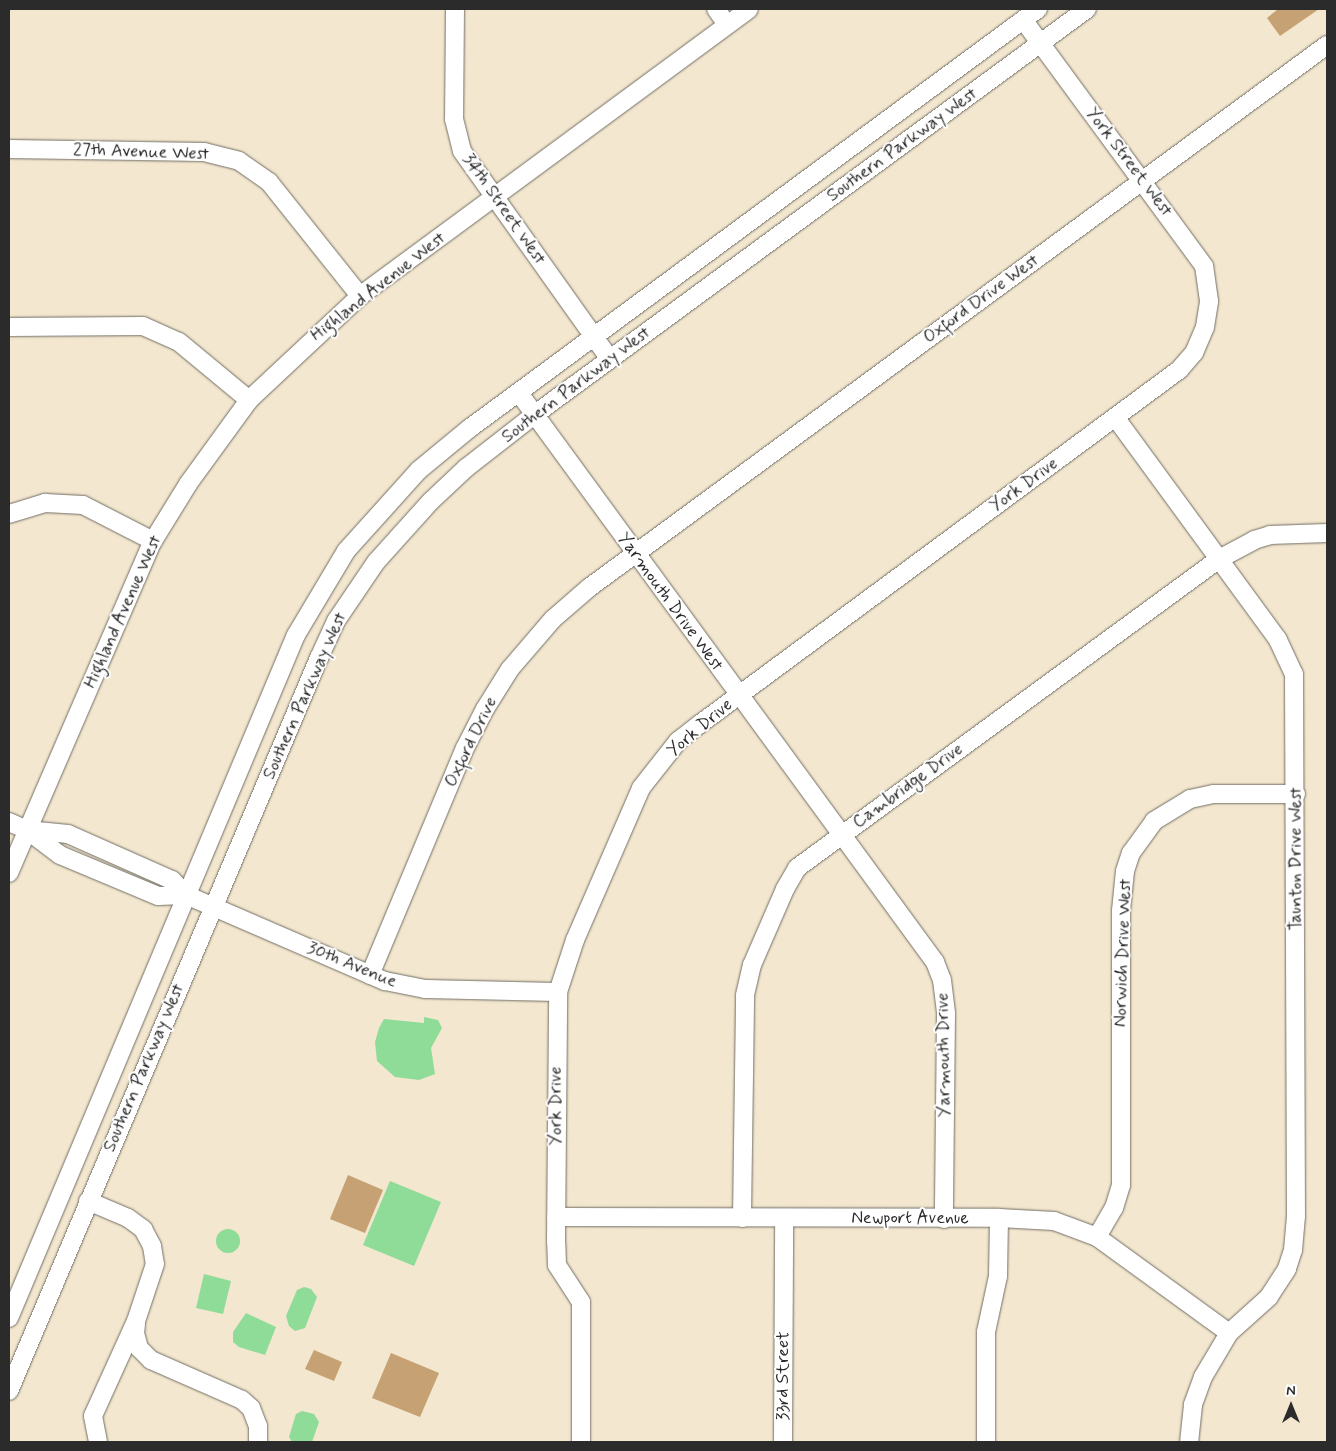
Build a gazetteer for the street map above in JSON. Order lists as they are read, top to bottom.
{
  "streets": {
    "street": [
      "Southern Parkway West",
      "27th Avenue West",
      "York Street West",
      "34th Street West",
      "Highland Avenue West",
      "Oxford Drive West",
      "York Drive",
      "Yarmouth Drive West",
      "Oxford Drive",
      "Cambridge Drive",
      "Taunton Drive West",
      "Norwich Drive West",
      "30th Avenue",
      "Yarmouth Drive",
      "Newport Avenue",
      "33rd Street"
    ]
  },
  "crossings": [
    ["Southern Parkway West", "York Street West"],
    ["Southern Parkway West", "34th Street West"],
    ["Southern Parkway West", "Yarmouth Drive West"],
    ["Southern Parkway West", "30th Avenue"],
    ["27th Avenue West", "Highland Avenue West"],
    ["York Street West", "Oxford Drive West"],
    ["York Street West", "York Drive"],
    ["34th Street West", "Highland Avenue West"],
    ["Oxford Drive West", "Yarmouth Drive West"],
    ["Oxford Drive West", "Oxford Drive"],
    ["York Drive", "Yarmouth Drive West"],
    ["York Drive", "Taunton Drive West"],
    ["York Drive", "30th Avenue"],
    ["York Drive", "Newport Avenue"],
    ["Yarmouth Drive West", "Oxford Drive"],
    ["Yarmouth Drive West", "Cambridge Drive"],
    ["Yarmouth Drive West", "Yarmouth Drive"],
    ["Oxford Drive", "30th Avenue"],
    ["Cambridge Drive", "Taunton Drive West"],
    ["Cambridge Drive", "Yarmouth Drive"],
    ["Cambridge Drive", "Newport Avenue"],
    ["Taunton Drive West", "Norwich Drive West"],
    ["Taunton Drive West", "Newport Avenue"],
    ["Norwich Drive West", "Newport Avenue"],
    ["Yarmouth Drive", "Newport Avenue"],
    ["Newport Avenue", "33rd Street"]
  ],
  "north": "top"
}
